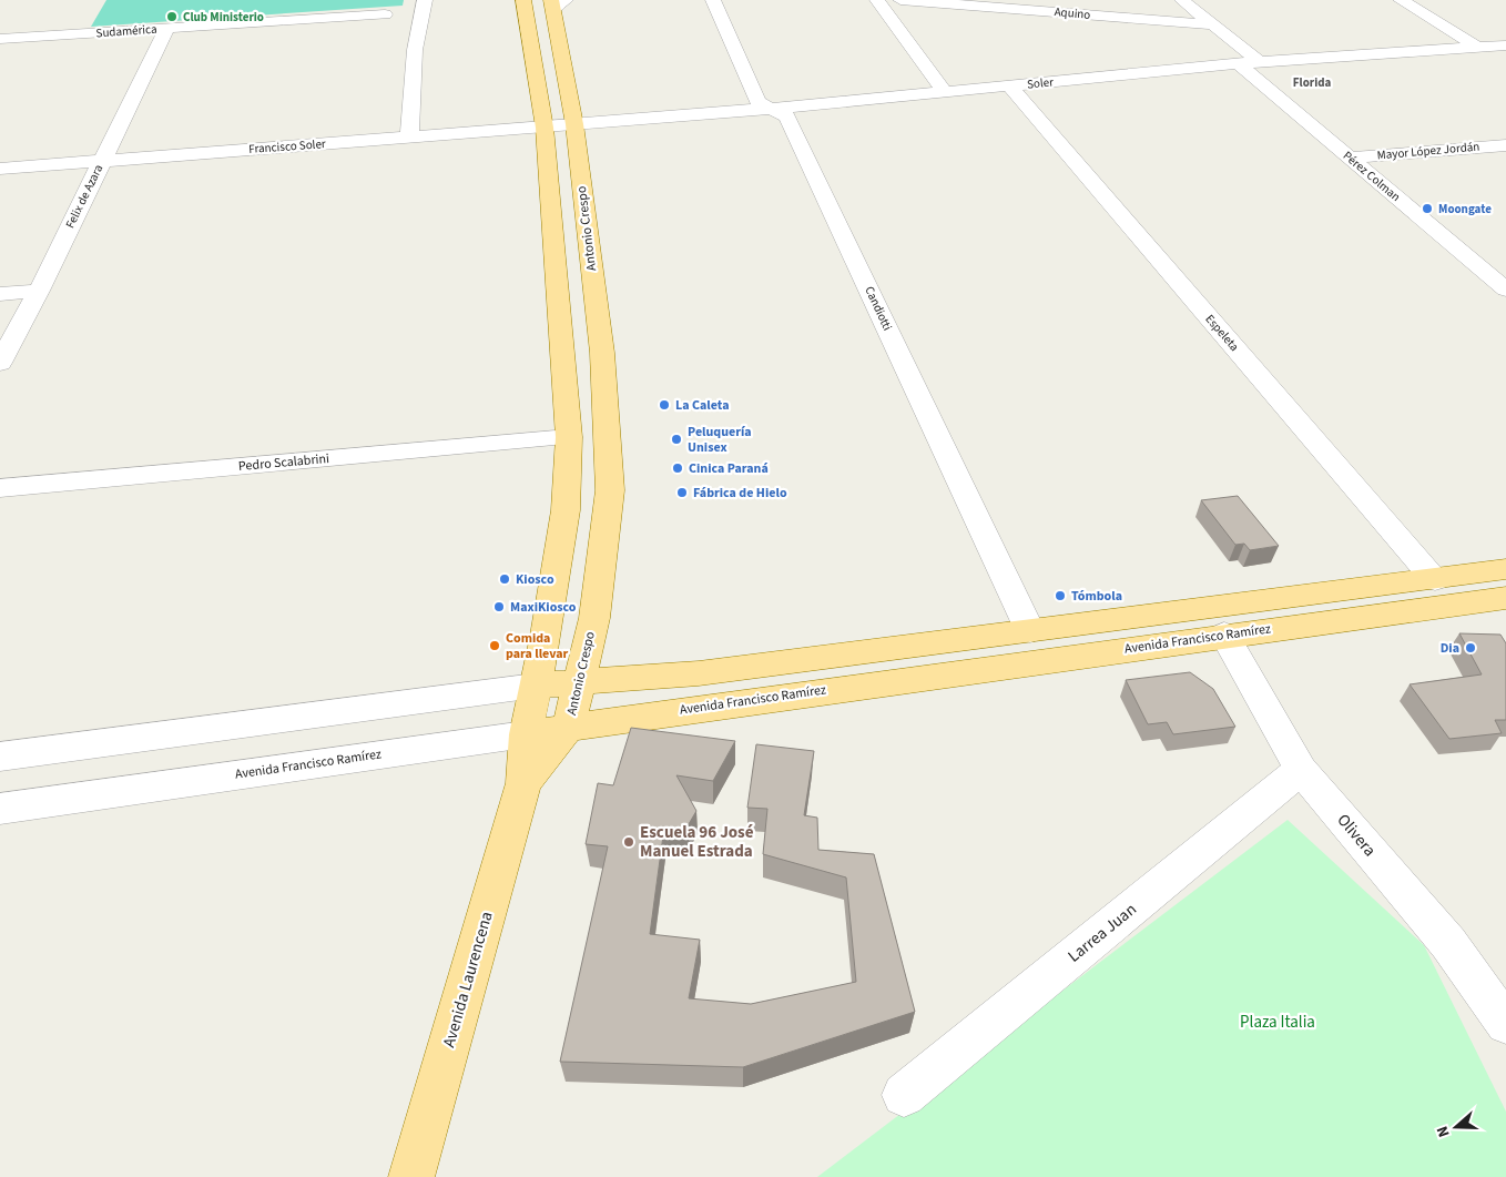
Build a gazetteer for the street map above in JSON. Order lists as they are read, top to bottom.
{
  "streets": {
    "main road": ["Antonio Crespo", "Avenida Francisco Ramírez", "Avenida Laurencena"],
    "street": [
      "Aquino",
      "Sudamérica",
      "Soler",
      "Francisco Soler",
      "Mayor López Jordán",
      "Pérez Colman",
      "Felix de Azara",
      "Candiotti",
      "Espeleta",
      "Pedro Scalabrini",
      "Olivera",
      "Larrea Juan"
    ]
  },
  "crossings": [
    ["Sudamérica", "Felix de Azara"],
    ["Soler", "Francisco Soler"],
    ["Soler", "Pérez Colman"],
    ["Soler", "Antonio Crespo"],
    ["Soler", "Candiotti"],
    ["Soler", "Espeleta"],
    ["Francisco Soler", "Felix de Azara"],
    ["Francisco Soler", "Antonio Crespo"],
    ["Mayor López Jordán", "Pérez Colman"],
    ["Antonio Crespo", "Avenida Francisco Ramírez"],
    ["Antonio Crespo", "Avenida Laurencena"],
    ["Candiotti", "Avenida Francisco Ramírez"],
    ["Espeleta", "Avenida Francisco Ramírez"],
    ["Avenida Francisco Ramírez", "Olivera"],
    ["Olivera", "Larrea Juan"]
  ],
  "districts": ["Florida"],
  "parks": ["Plaza Italia"],
  "places": [
    "Club Ministerio",
    "Moongate",
    "La Caleta",
    "Peluquería Unisex",
    "Cinica Paraná",
    "Fábrica de Hielo",
    "Kiosco",
    "Tómbola",
    "MaxiKiosco",
    "Comida para llevar",
    "Dia",
    "Escuela 96 José Manuel Estrada"
  ],
  "north": "left"
}
